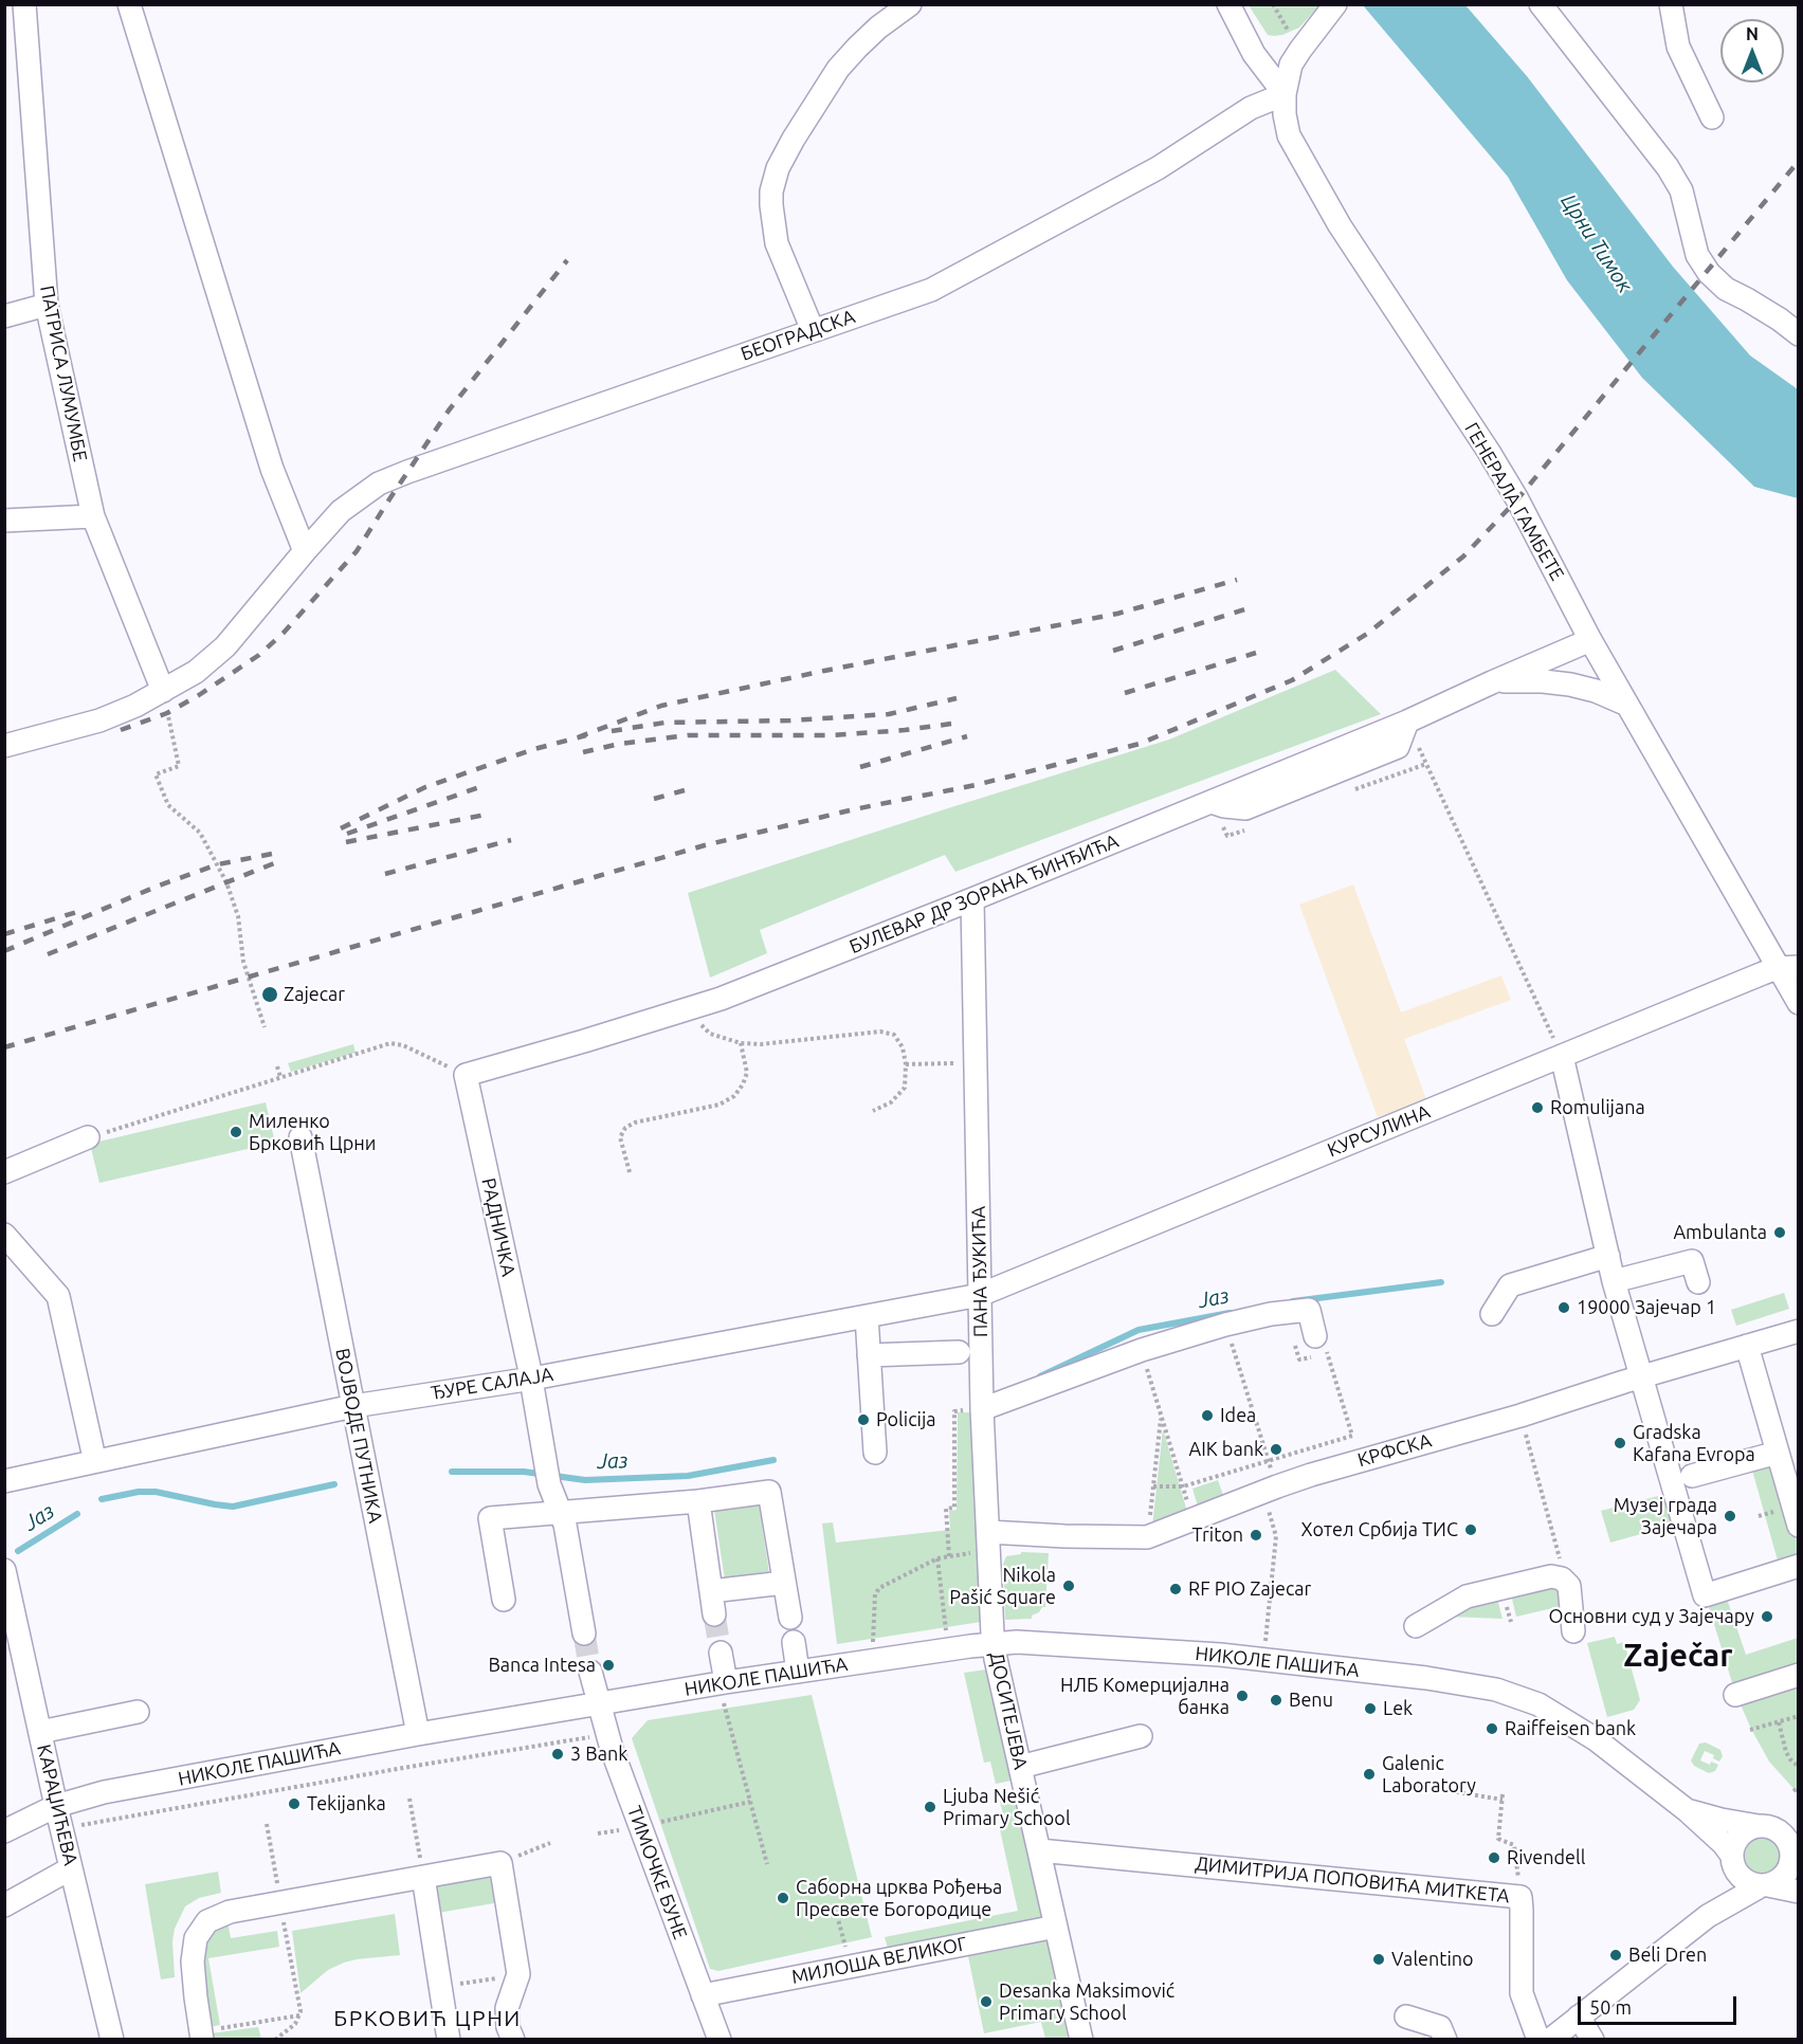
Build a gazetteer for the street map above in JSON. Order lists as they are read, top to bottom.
{
  "streets": {
    "street": [
      "БЕОГРАДСКА",
      "ПАТРИСА ЛУМУМБЕ",
      "ГЕНЕРАЛА ГАМБЕТЕ",
      "БУЛЕВАР ДР ЗОРАНА ЂИНЂИЋА",
      "КУРСУЛИНА",
      "РАДНИЧКА",
      "ПАНА ЂУКИЋА",
      "ЂУРЕ САЛАЈА",
      "ВОЈВОДЕ ПУТНИКА",
      "КРФСКА",
      "НИКОЛЕ ПАШИЋА",
      "ДОСИТЕЈЕВА",
      "КАРАЏИЋЕВА",
      "ТИМОЧКЕ БУНЕ",
      "ДИМИТРИЈА ПОПОВИЋА МИТКЕТА",
      "МИЛОША ВЕЛИКОГ"
    ]
  },
  "crossings": [
    ["БЕОГРАДСКА", "ПАТРИСА ЛУМУМБЕ"],
    ["БЕОГРАДСКА", "ГЕНЕРАЛА ГАМБЕТЕ"],
    ["ГЕНЕРАЛА ГАМБЕТЕ", "БУЛЕВАР ДР ЗОРАНА ЂИНЂИЋА"],
    ["ГЕНЕРАЛА ГАМБЕТЕ", "КУРСУЛИНА"],
    ["БУЛЕВАР ДР ЗОРАНА ЂИНЂИЋА", "РАДНИЧКА"],
    ["БУЛЕВАР ДР ЗОРАНА ЂИНЂИЋА", "ПАНА ЂУКИЋА"],
    ["КУРСУЛИНА", "ПАНА ЂУКИЋА"],
    ["КУРСУЛИНА", "ЂУРЕ САЛАЈА"],
    ["РАДНИЧКА", "ЂУРЕ САЛАЈА"],
    ["ПАНА ЂУКИЋА", "ЂУРЕ САЛАЈА"],
    ["ПАНА ЂУКИЋА", "КРФСКА"],
    ["ПАНА ЂУКИЋА", "НИКОЛЕ ПАШИЋА"],
    ["ПАНА ЂУКИЋА", "ДОСИТЕЈЕВА"],
    ["ЂУРЕ САЛАЈА", "ВОЈВОДЕ ПУТНИКА"],
    ["ВОЈВОДЕ ПУТНИКА", "НИКОЛЕ ПАШИЋА"],
    ["НИКОЛЕ ПАШИЋА", "ДОСИТЕЈЕВА"],
    ["НИКОЛЕ ПАШИЋА", "КАРАЏИЋЕВА"],
    ["НИКОЛЕ ПАШИЋА", "ТИМОЧКЕ БУНЕ"],
    ["ДОСИТЕЈЕВА", "ДИМИТРИЈА ПОПОВИЋА МИТКЕТА"],
    ["ДОСИТЕЈЕВА", "МИЛОША ВЕЛИКОГ"],
    ["ТИМОЧКЕ БУНЕ", "МИЛОША ВЕЛИКОГ"]
  ],
  "districts": ["Zaječar", "БРКОВИЋ ЦРНИ"],
  "water": ["Црни Тимок", "Јаз"],
  "places": [
    "Zajecar",
    "Romulijana",
    "Миленко Брковић Црни",
    "Ambulanta",
    "19000 Зајечар 1",
    "Idea",
    "Policija",
    "Gradska Kafana Evropa",
    "AIK bank",
    "Музеј града Зајечара",
    "Хотел Србија ТИС",
    "Triton",
    "Nikola Pašić Square",
    "RF PIO Zajecar",
    "Основни суд у Зајечару",
    "Banca Intesa",
    "НЛБ Комерцијална банка",
    "Benu",
    "Lek",
    "Raiffeisen bank",
    "3 Bank",
    "Galenic Laboratory",
    "Tekijanka",
    "Ljuba Nešić Primary School",
    "Rivendell",
    "Саборна црква Рођења Пресвете Богородице",
    "Beli Dren",
    "Valentino",
    "Desanka Maksimović Primary School"
  ],
  "scale_bar": "50 m",
  "north": "top"
}
